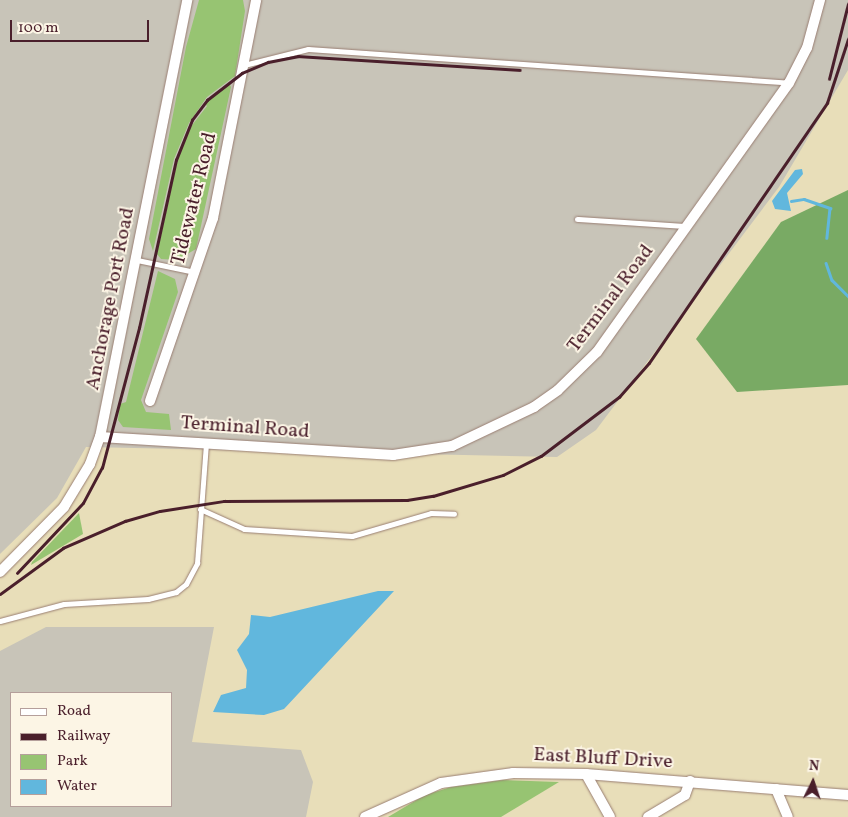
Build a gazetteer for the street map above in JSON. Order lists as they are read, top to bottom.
{
  "streets": {
    "street": [
      "Tidewater Road",
      "Anchorage Port Road",
      "Terminal Road",
      "East Bluff Drive"
    ]
  },
  "crossings": [
    ["Anchorage Port Road", "Terminal Road"]
  ],
  "legend": [
    "Road",
    "Railway",
    "Park",
    "Water"
  ],
  "scale_bar": "100 m",
  "north": "top"
}
